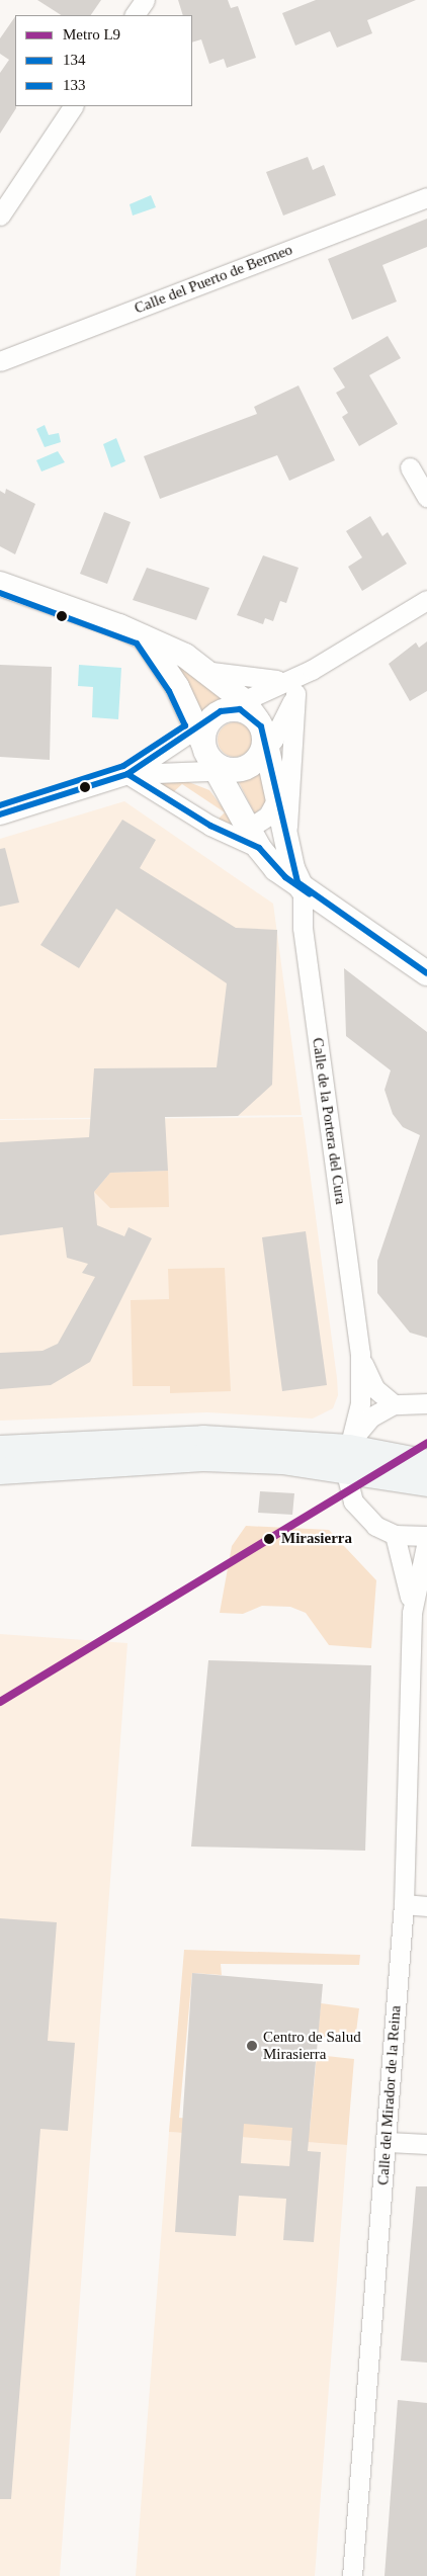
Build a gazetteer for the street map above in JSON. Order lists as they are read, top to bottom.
{
  "streets": {
    "street": ["Calle del Puerto de Bermeo", "Calle de la Portera del Cura", "Calle del Mirador de la Reina"]
  },
  "places": ["Mirasierra", "Centro de Salud Mirasierra"],
  "lines": ["transit line 133", "transit line 134", "metro line L9"],
  "legend": ["Metro L9", "134", "133"]
}
